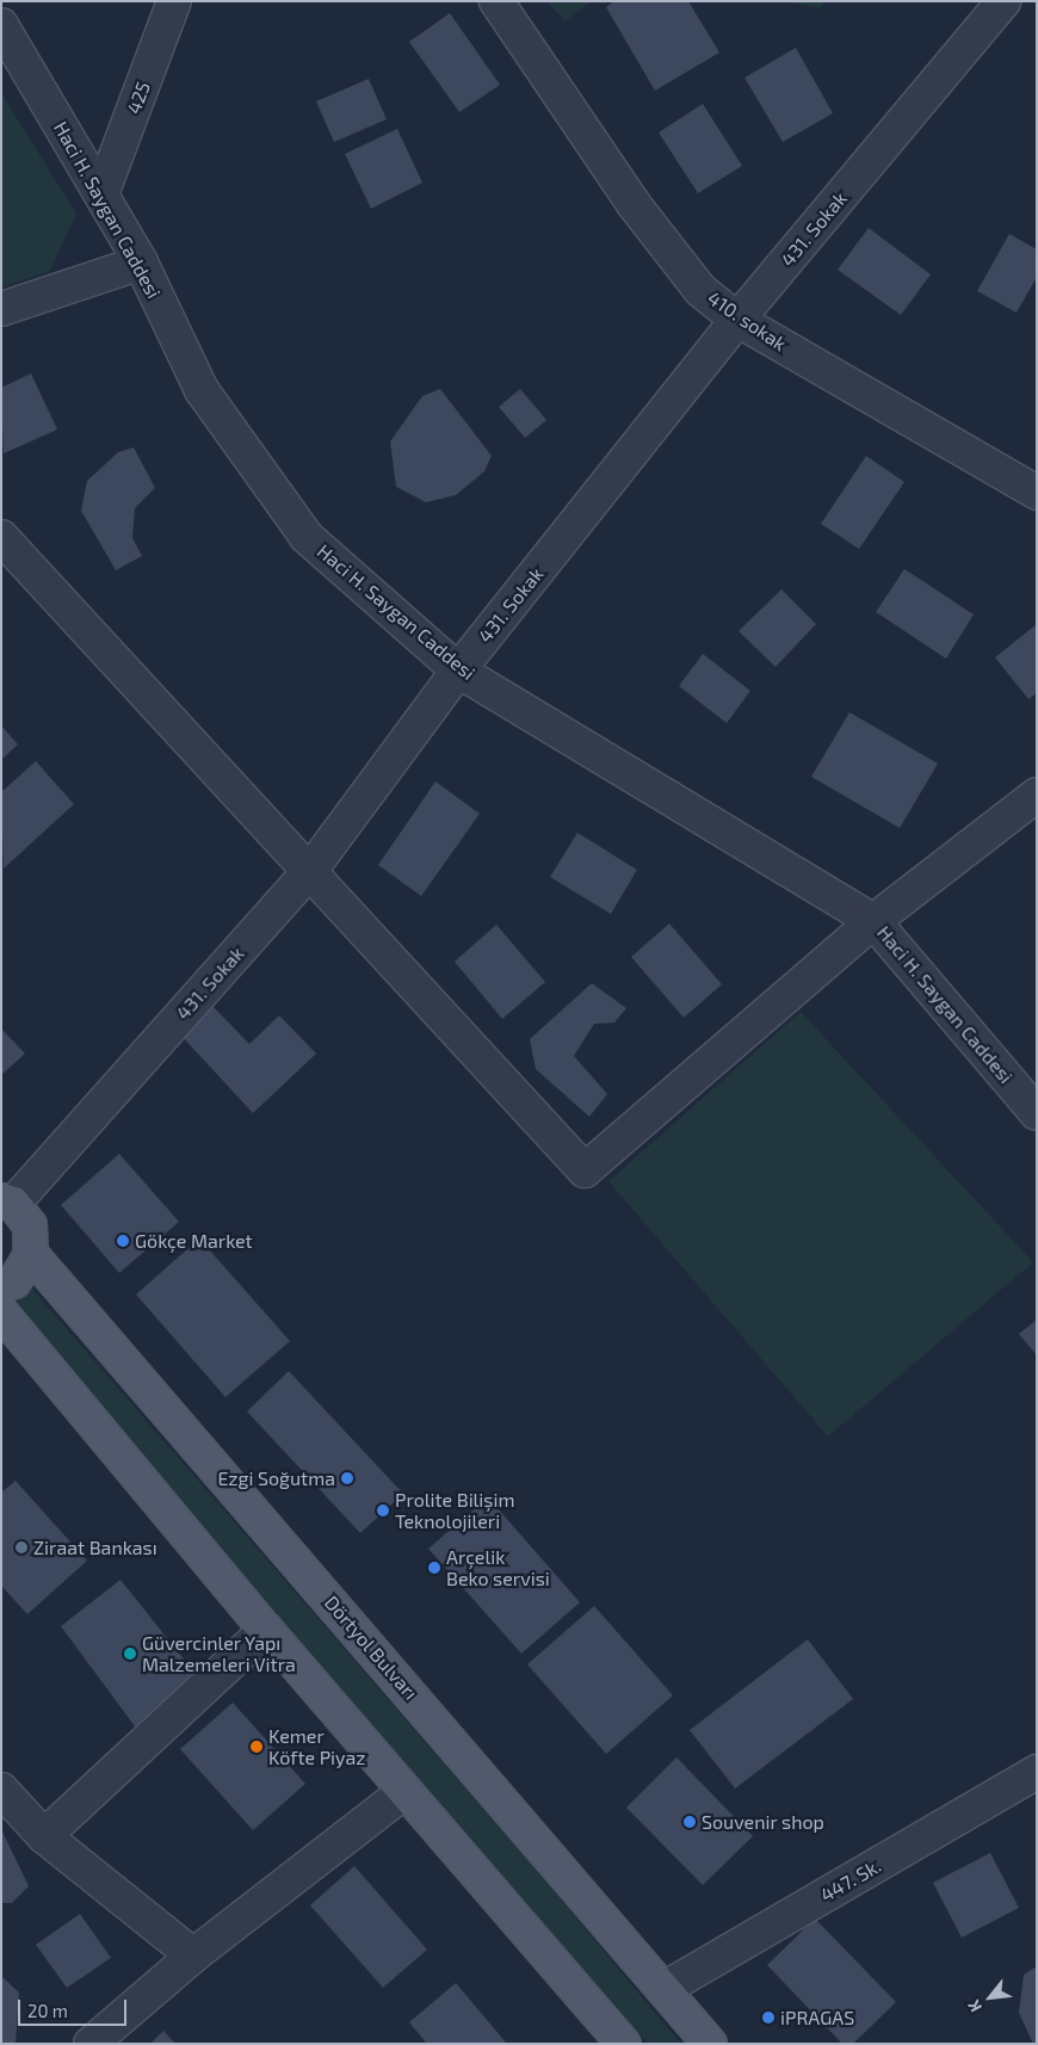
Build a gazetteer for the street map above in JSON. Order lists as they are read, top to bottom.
{
  "streets": {
    "main road": ["Dörtyol Bulvarı"],
    "street": [
      "425",
      "Haci H. Saygan Caddesi",
      "431. Sokak",
      "410. sokak",
      "447. Sk."
    ]
  },
  "crossings": [
    ["425", "Haci H. Saygan Caddesi"],
    ["Haci H. Saygan Caddesi", "431. Sokak"],
    ["431. Sokak", "410. sokak"],
    ["Dörtyol Bulvarı", "447. Sk."]
  ],
  "places": [
    "Gökçe Market",
    "Ezgi Soğutma",
    "Prolite Bilişim Teknolojileri",
    "Ziraat Bankası",
    "Arçelik Beko servisi",
    "Güvercinler Yapı Malzemeleri Vitra",
    "Kemer Köfte Piyaz",
    "Souvenir shop",
    "iPRAGAS"
  ],
  "scale_bar": "20 m",
  "north": "bottom left"
}
